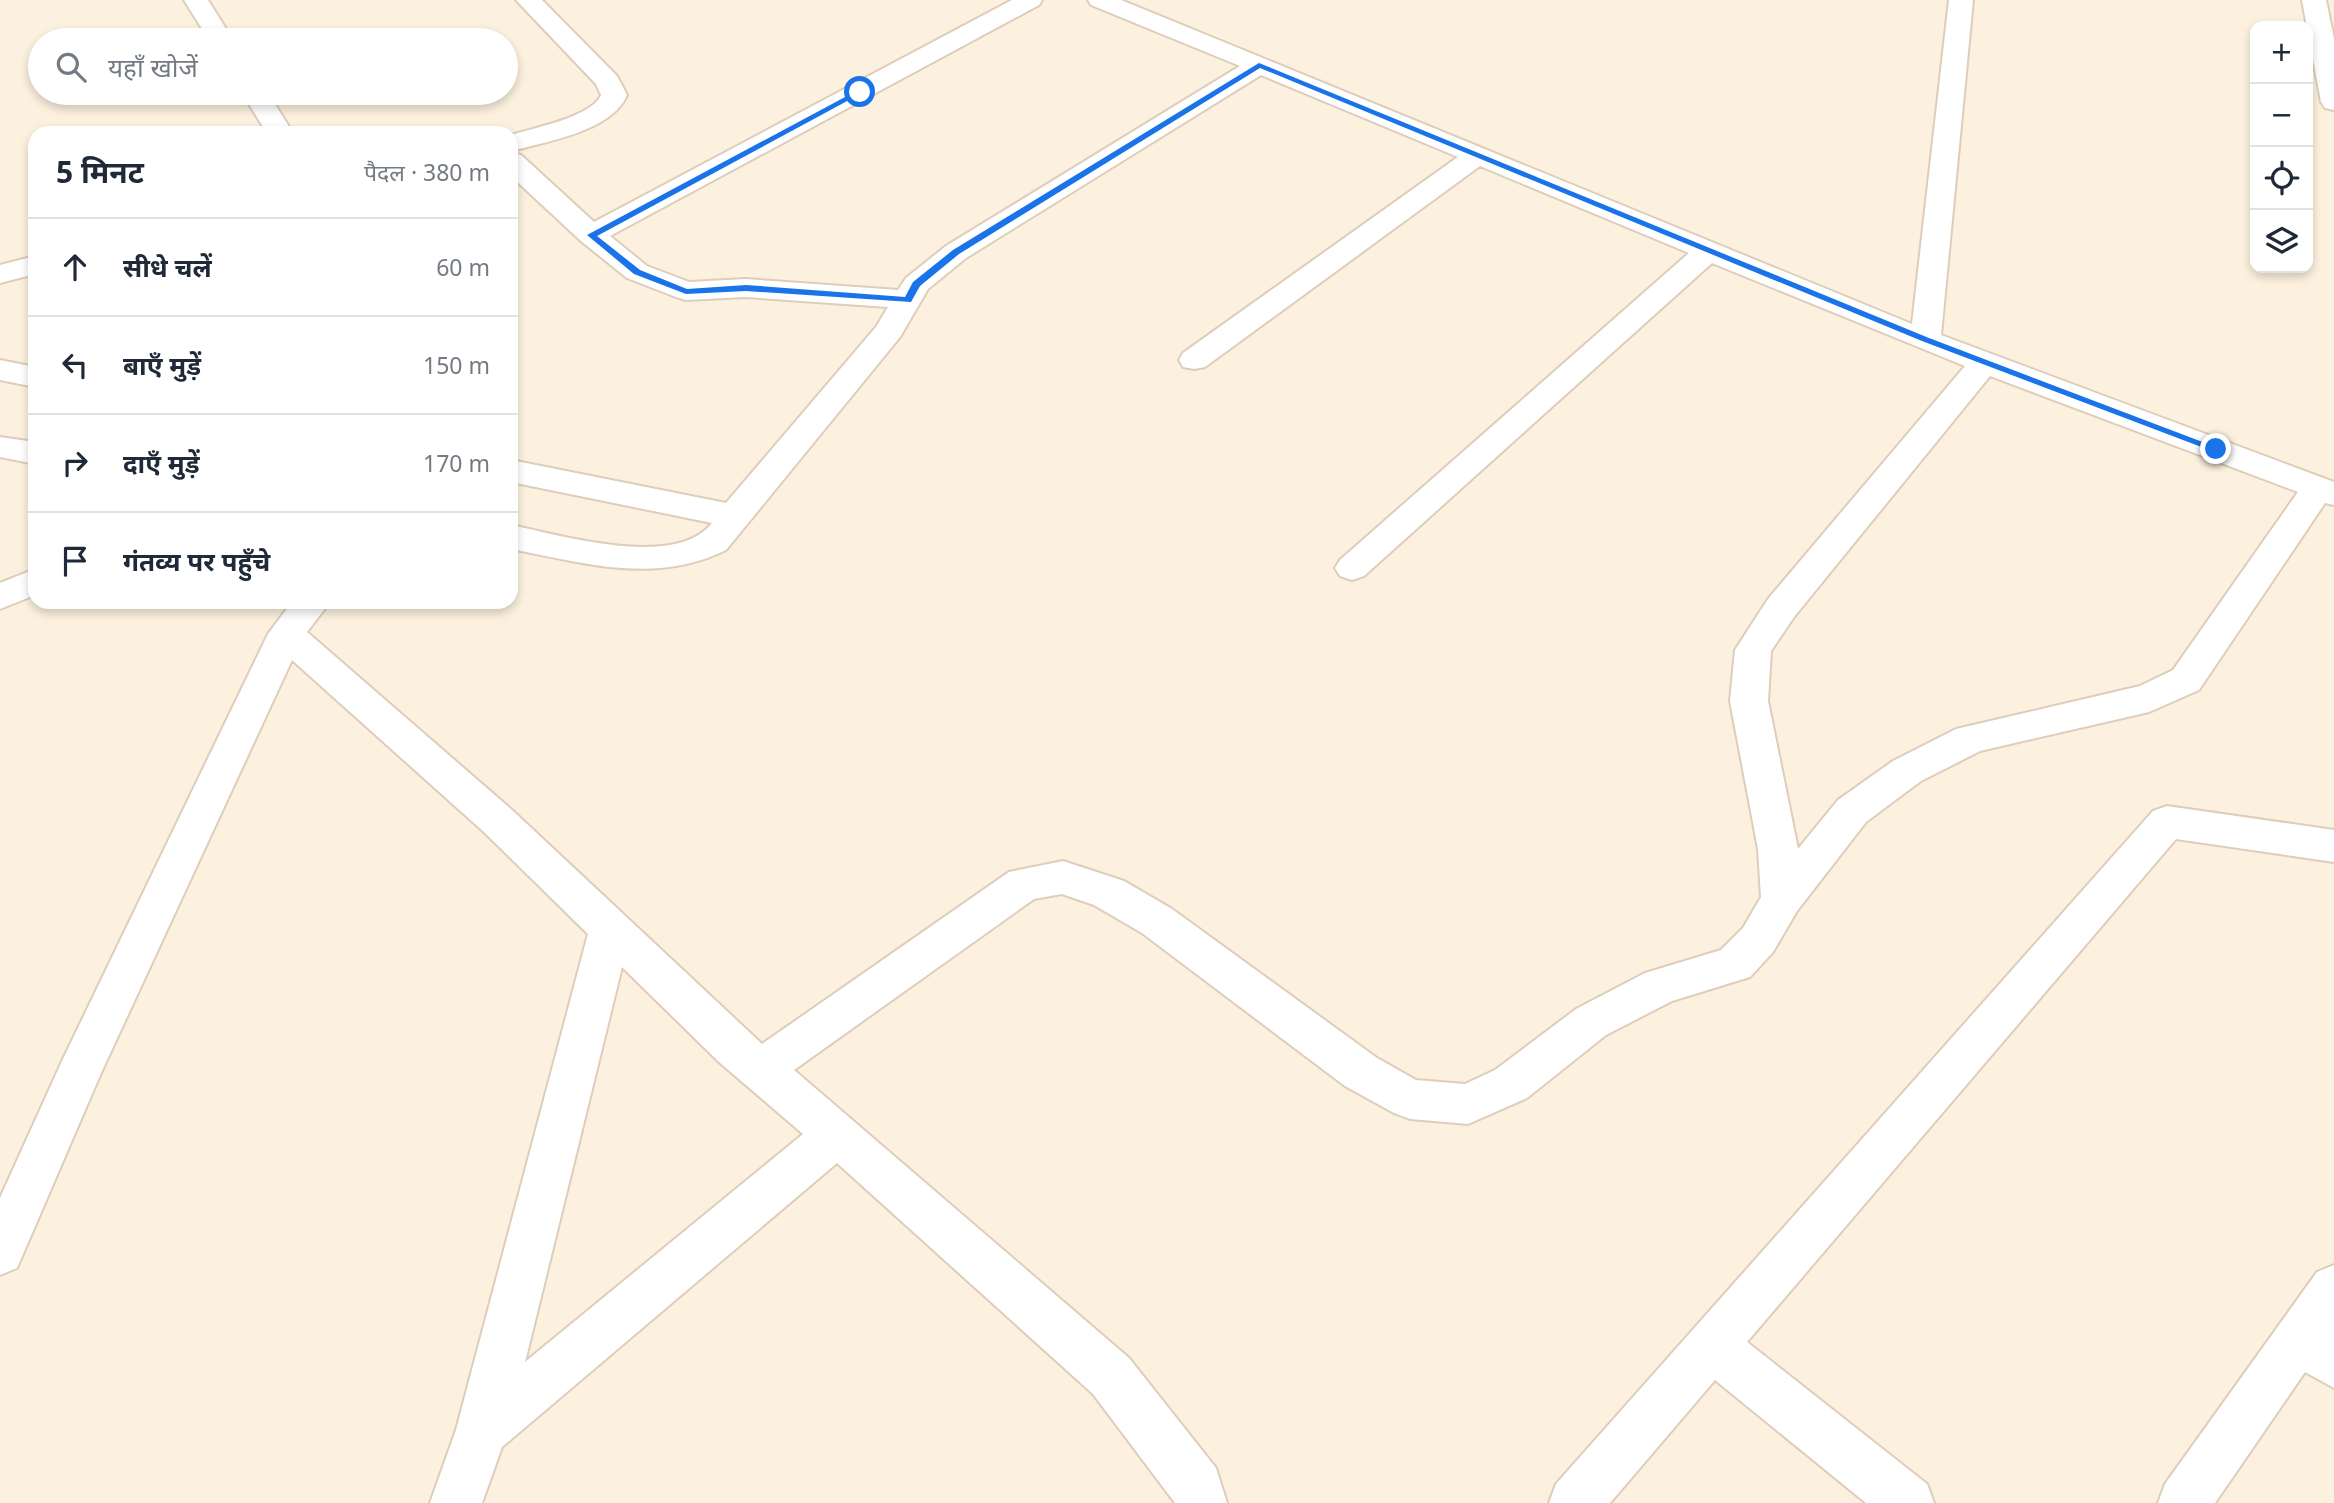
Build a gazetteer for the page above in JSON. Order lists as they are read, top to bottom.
{
  "page": {
    "map_buttons": ["+", "−"],
    "search": "यहाँ खोजें",
    "heading": ["5 मिनट", "पैदल · 380 m"],
    "list": [
      ["सीधे चलें", "60 m"],
      ["बाएँ मुड़ें", "150 m"],
      ["दाएँ मुड़ें", "170 m"],
      "गंतव्य पर पहुँचे"
    ]
  }
}
